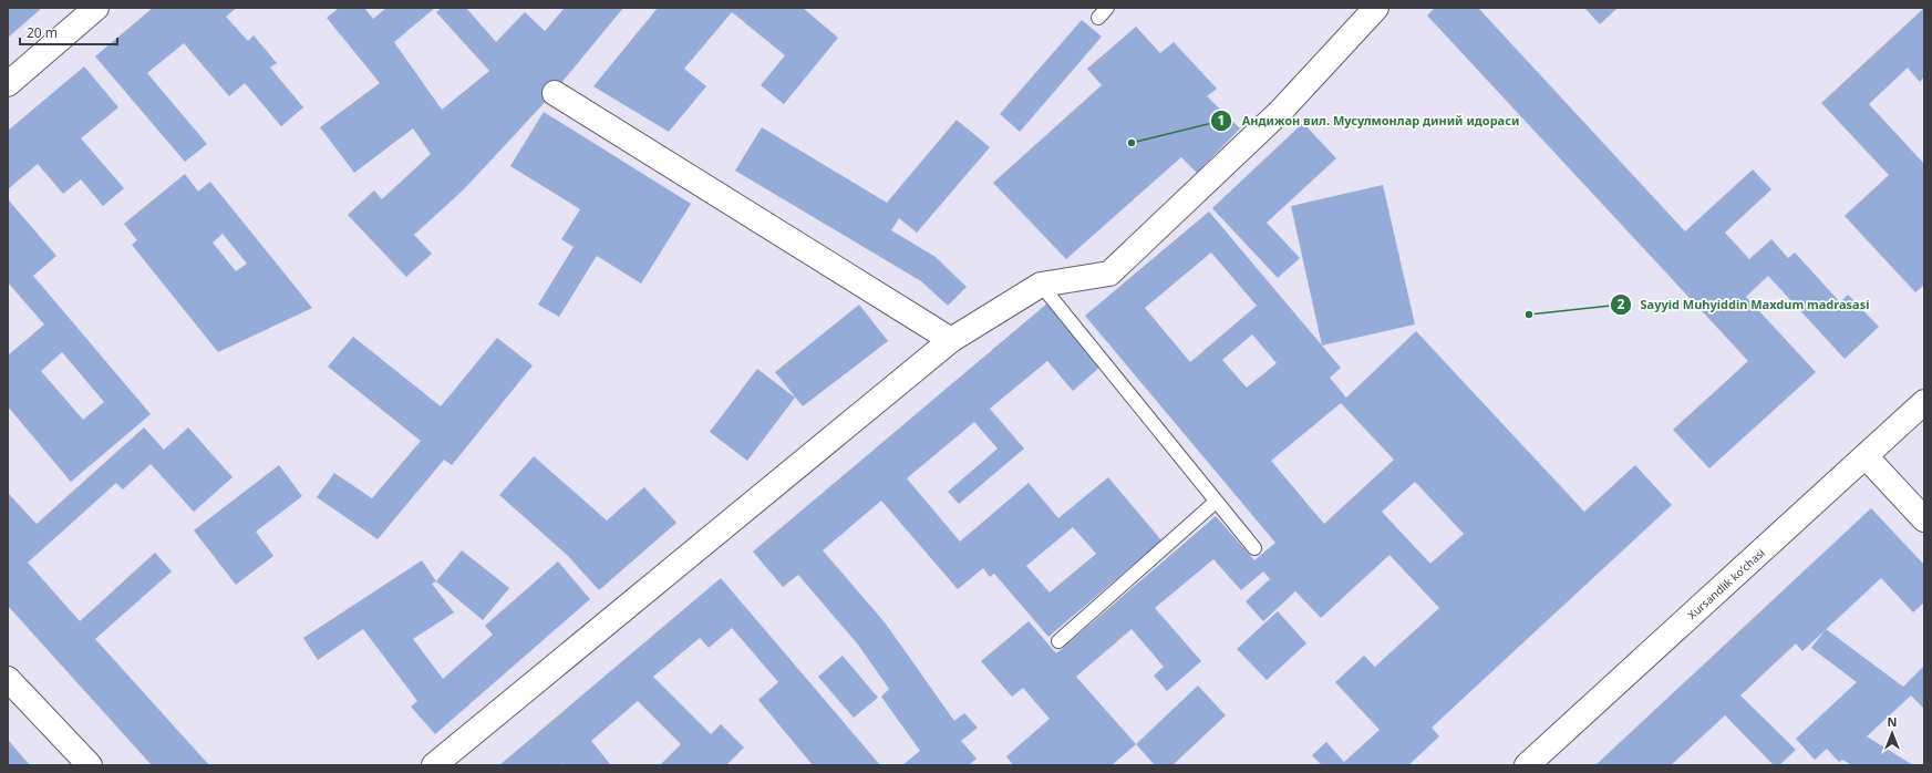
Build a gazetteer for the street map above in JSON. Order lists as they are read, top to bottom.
{
  "streets": {
    "street": ["Xursandlik koʻchasi"]
  },
  "places": ["Андижон вил. Мусулмонлар диний идораси", "Sayyid Muhyiddin Maxdum madrasasi"],
  "scale_bar": "20 m",
  "north": "top"
}
